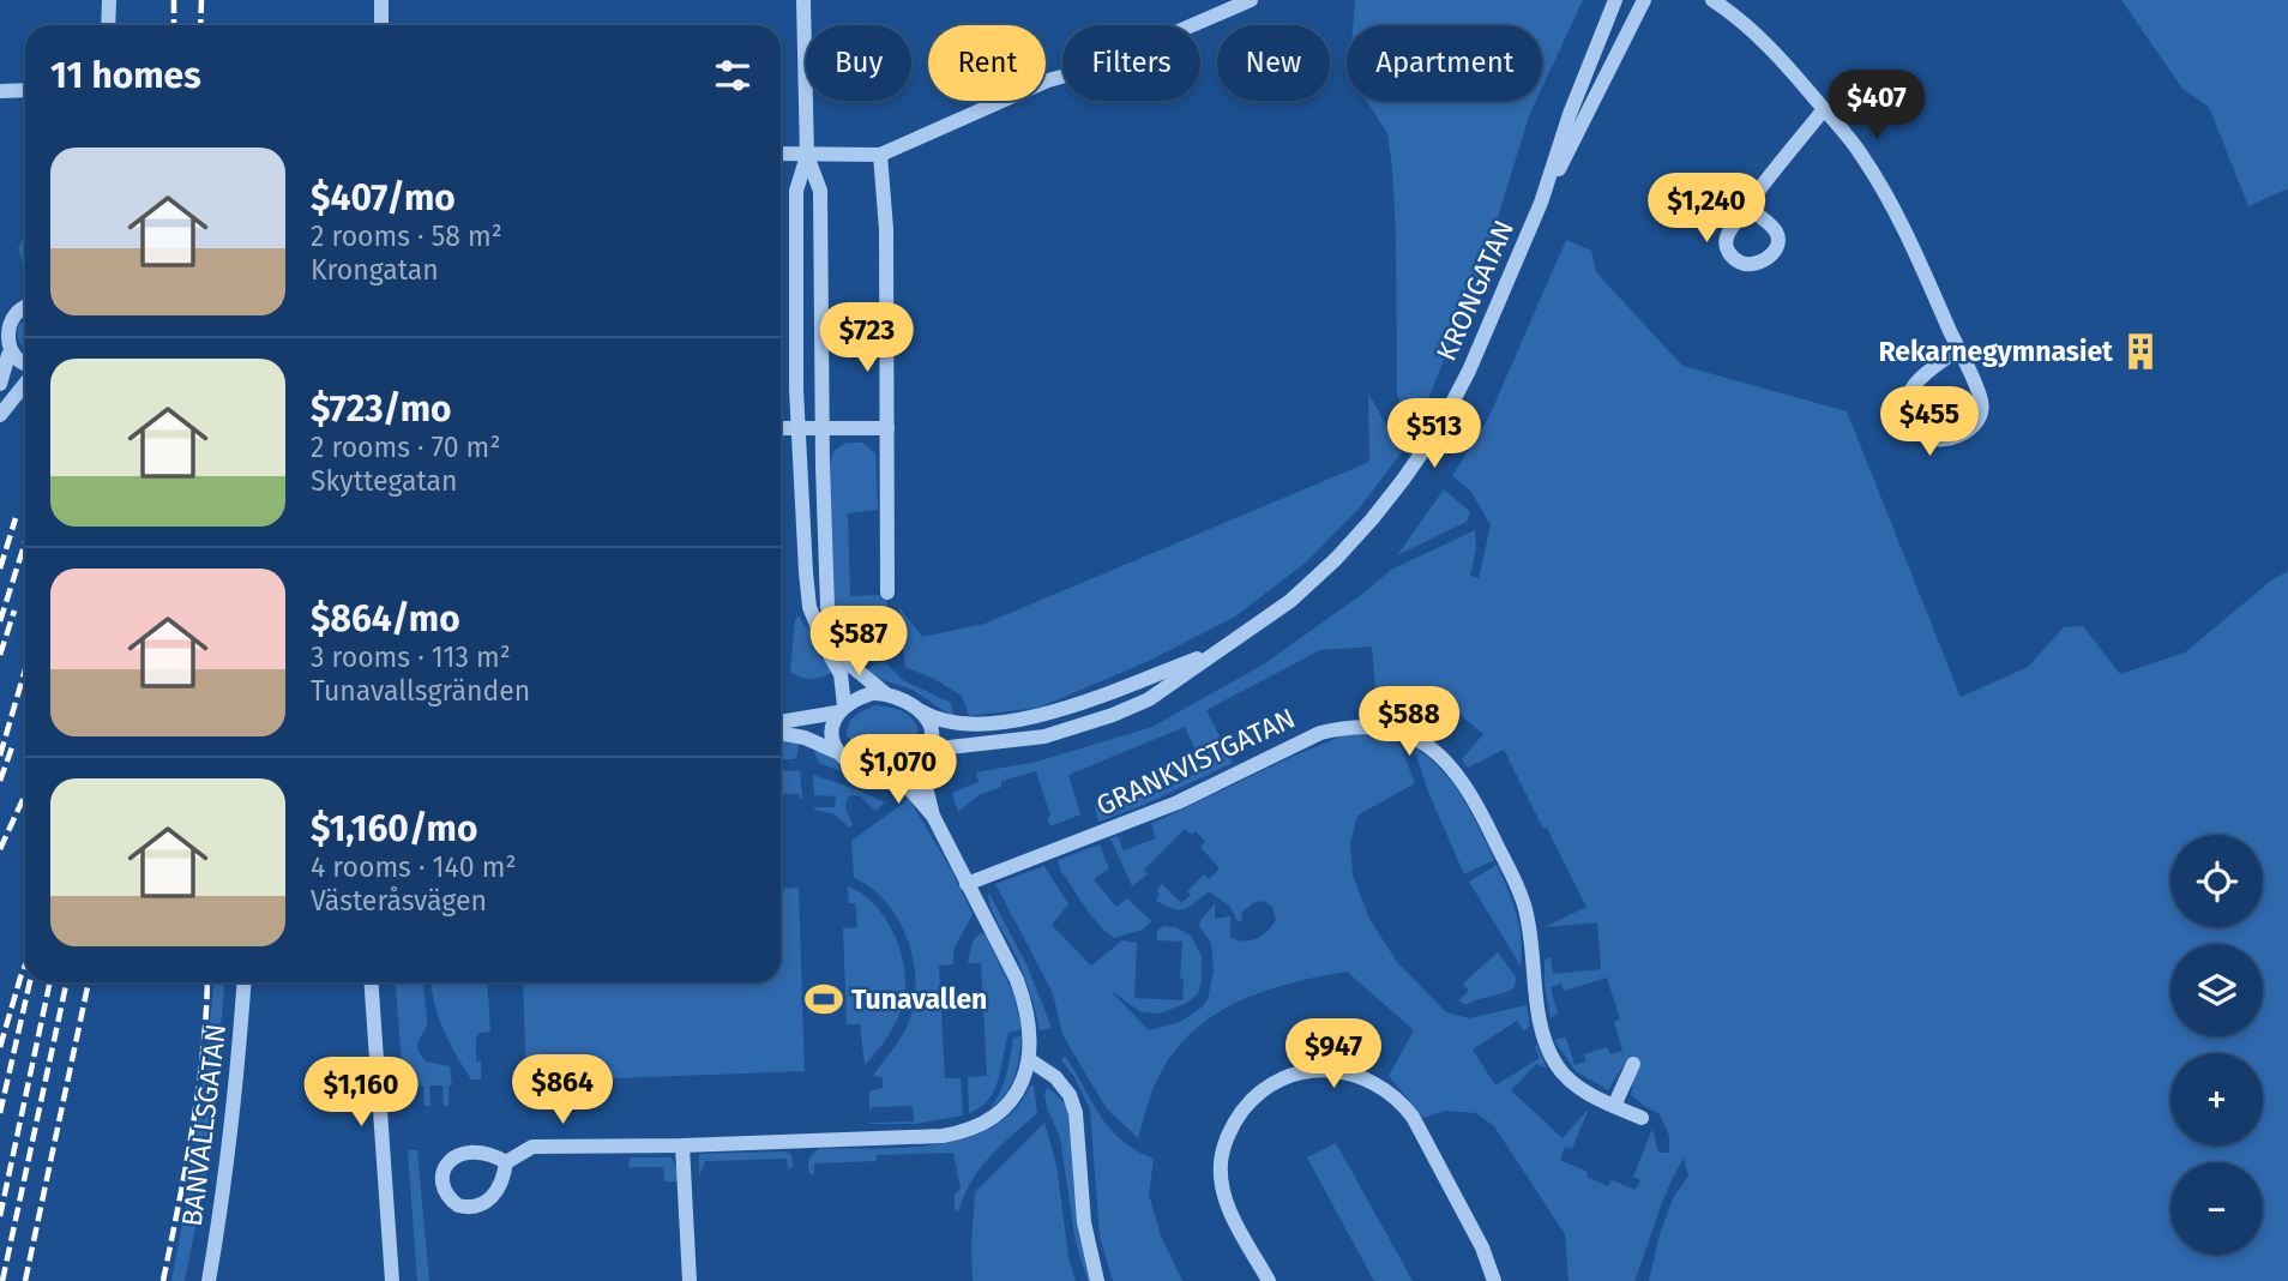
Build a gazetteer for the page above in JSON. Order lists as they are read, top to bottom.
{
  "streets": {
    "street": ["KRONGATAN", "GRANKVISTGATAN", "BANVALLSGATAN"]
  },
  "places": {
    "building": ["Rekarnegymnasiet"],
    "sports": ["Tunavallen"]
  },
  "page": {
    "chip": [
      "Buy",
      "Rent",
      "Filters",
      "New",
      "Apartment"
    ],
    "heading": "11 homes",
    "price": [
      "$407",
      "$1,240",
      "$723",
      "$455",
      "$513",
      "$587",
      "$588",
      "$1,070",
      "$947",
      "$864",
      "$1,160"
    ],
    "list": [
      {
        "name": "$407/mo",
        "note": "2 rooms · 58 m² · Krongatan"
      },
      {
        "name": "$723/mo",
        "note": "2 rooms · 70 m² · Skyttegatan"
      },
      {
        "name": "$864/mo",
        "note": "3 rooms · 113 m² · Tunavallsgränden"
      },
      {
        "name": "$1,160/mo",
        "note": "4 rooms · 140 m² · Västeråsvägen"
      }
    ],
    "map_buttons": ["+", "−"]
  }
}
